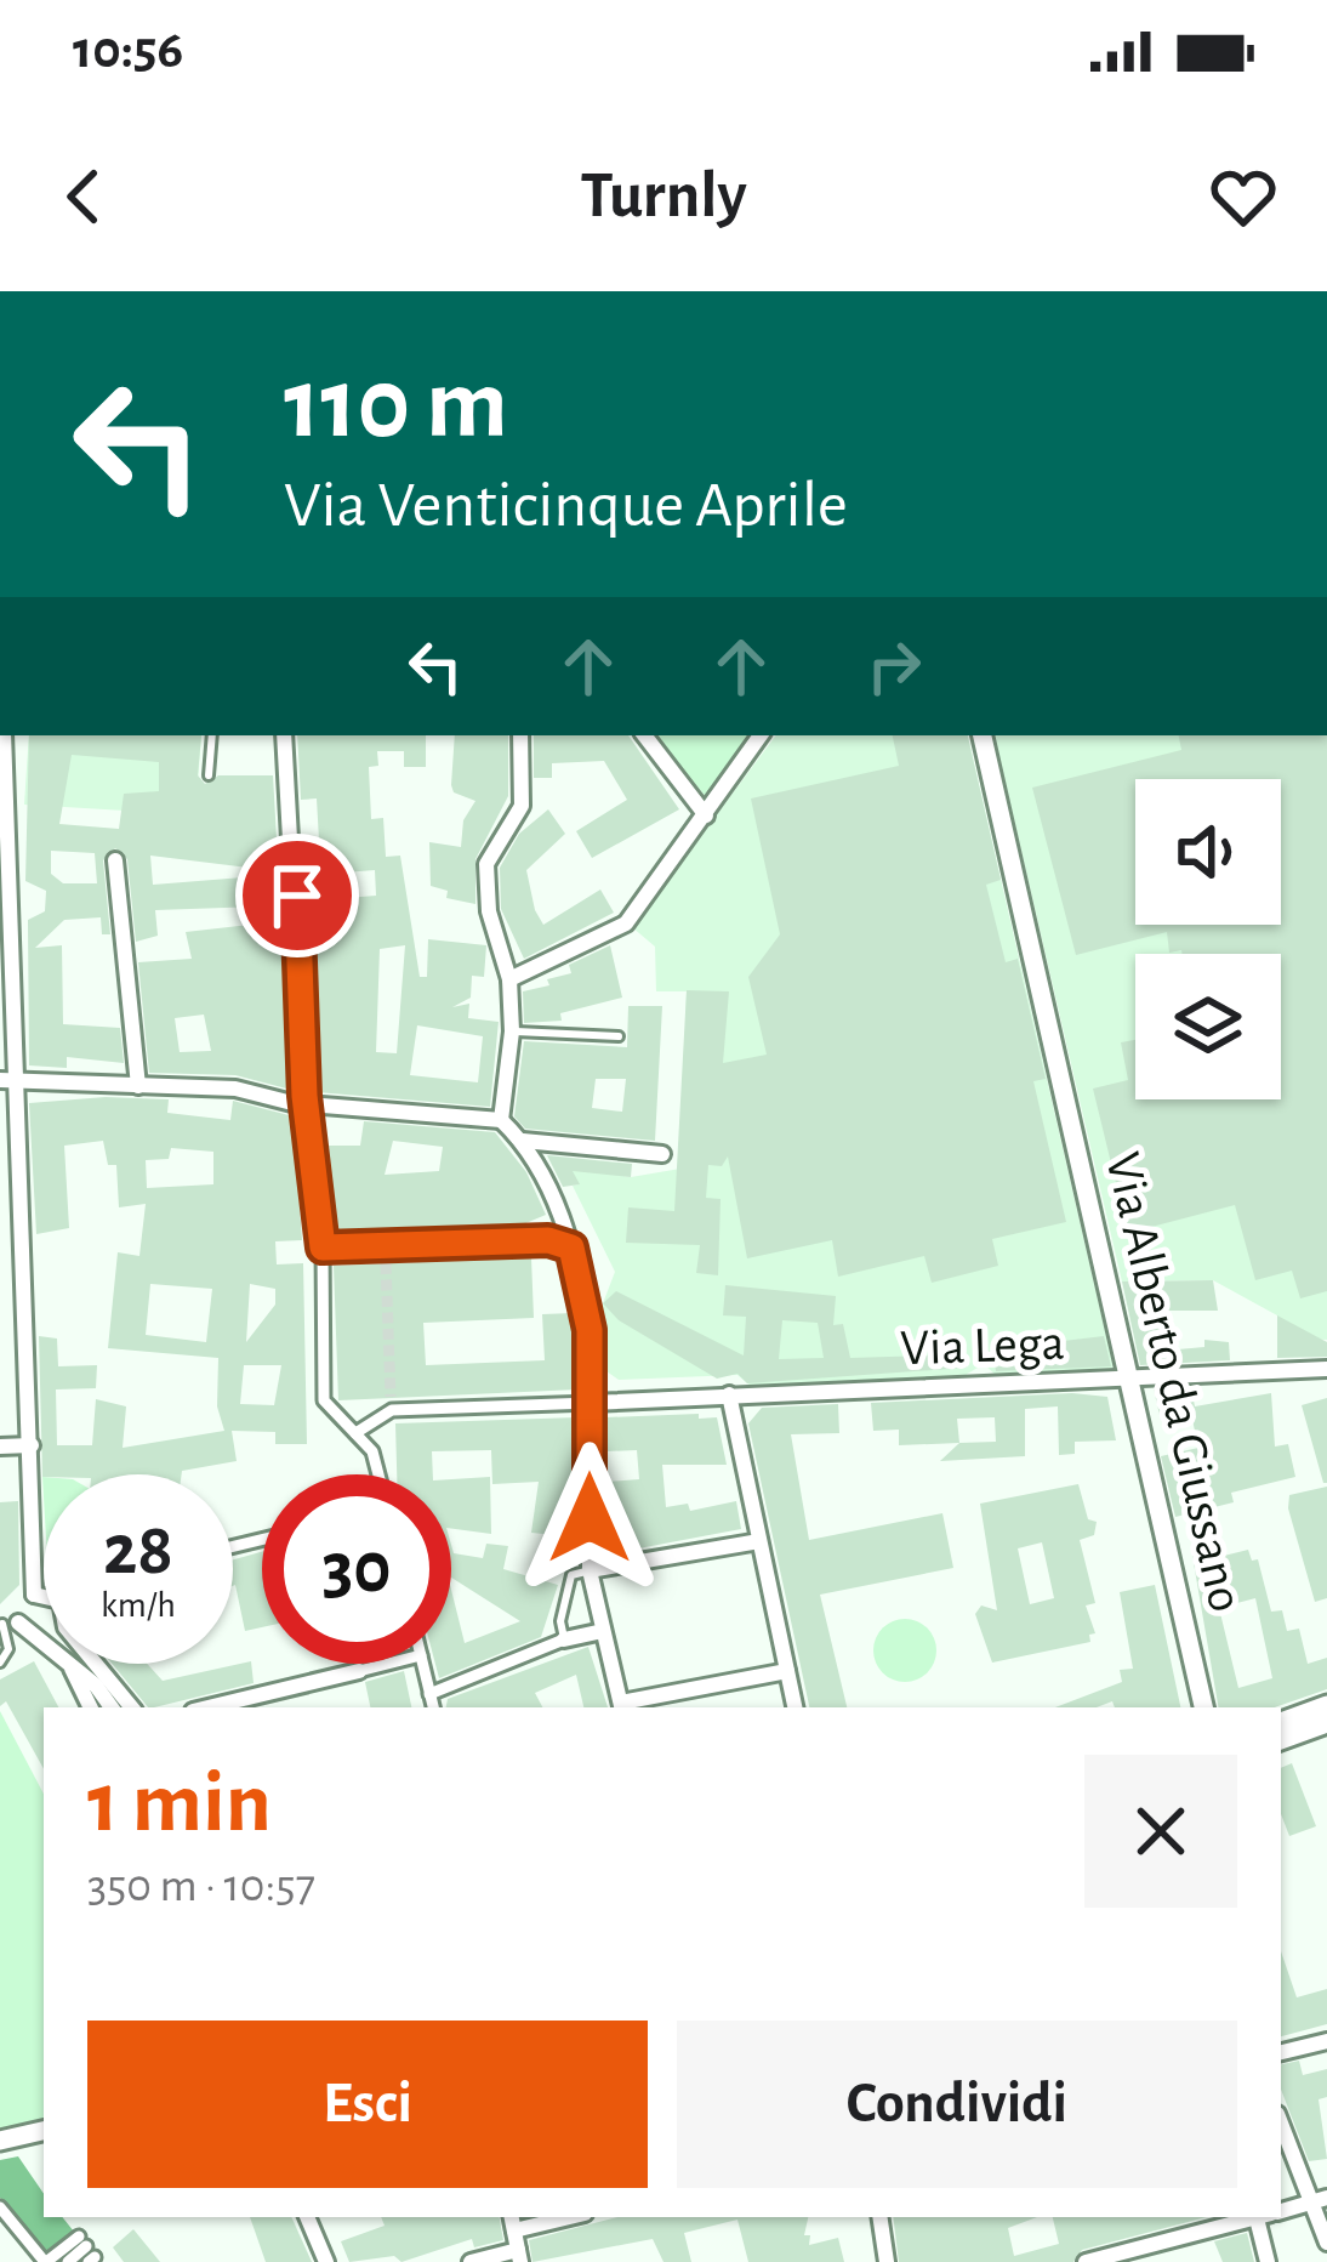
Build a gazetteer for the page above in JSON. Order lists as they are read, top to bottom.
{
  "streets": {
    "street": ["Via Lega", "Via Alberto da Giussano"]
  },
  "crossings": [
    ["Via Lega", "Via Alberto da Giussano"]
  ],
  "page": {
    "status": "10:56",
    "header": "Turnly",
    "turn": ["110 m", "Via Venticinque Aprile"],
    "speed": "28 km/h",
    "limit": "30",
    "heading": ["1 min", "350 m · 10:57"],
    "buttons": ["Esci", "Condividi"]
  }
}
